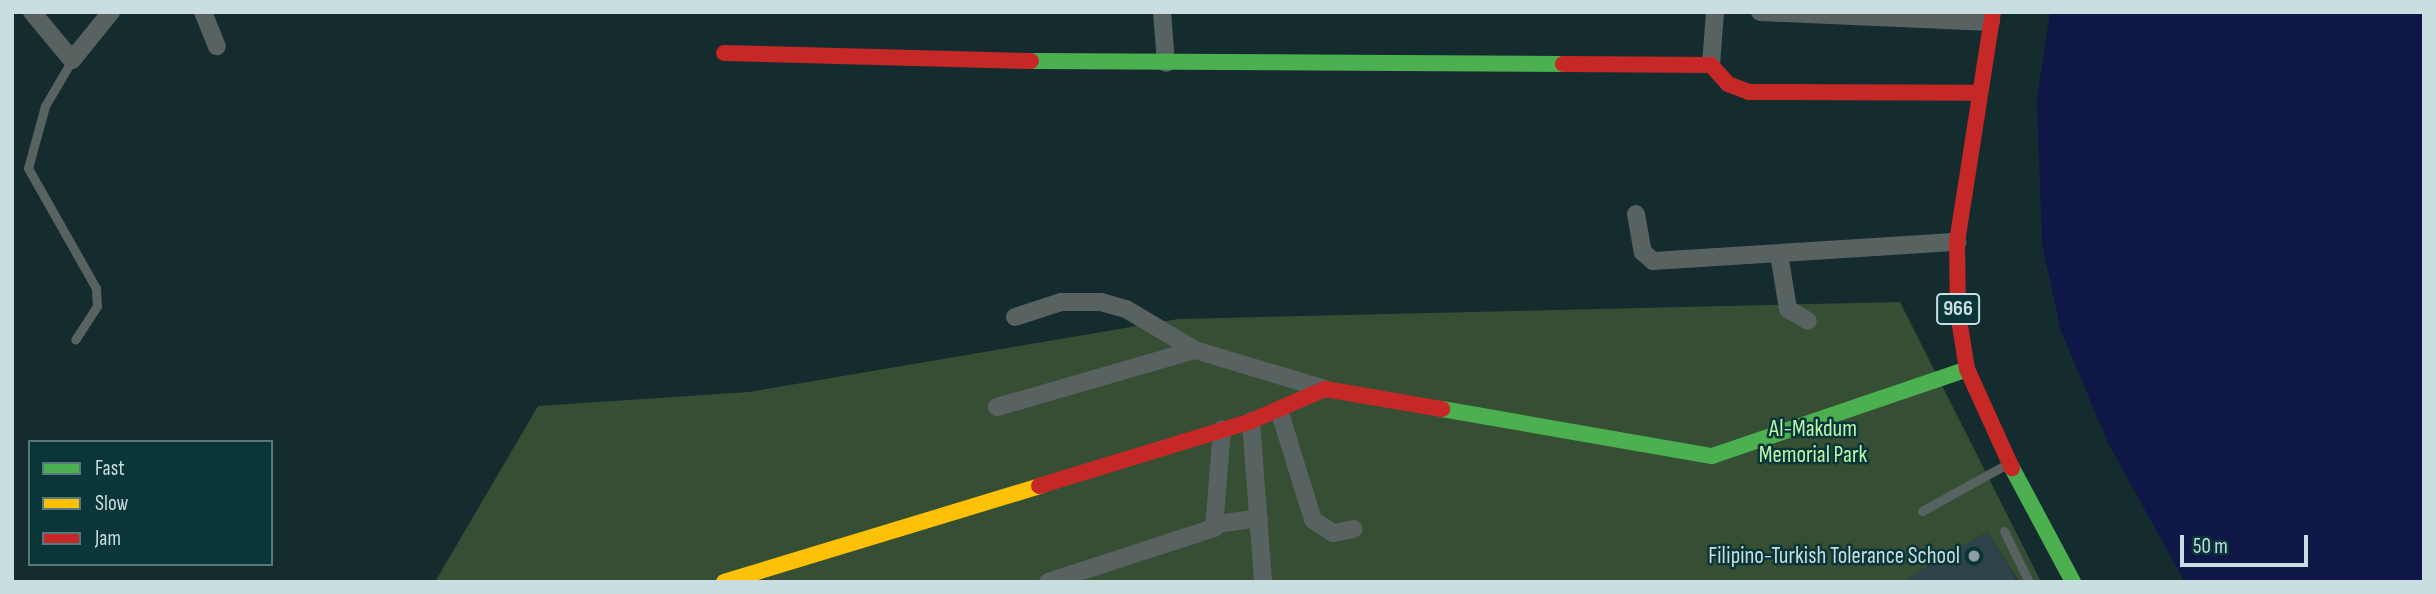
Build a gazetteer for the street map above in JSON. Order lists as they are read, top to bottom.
{
  "streets": {
    "street": ["966"]
  },
  "parks": ["Al-Makdum Memorial Park"],
  "places": ["Filipino-Turkish Tolerance School"],
  "legend": ["Fast", "Slow", "Jam"],
  "scale_bar": "50 m"
}
